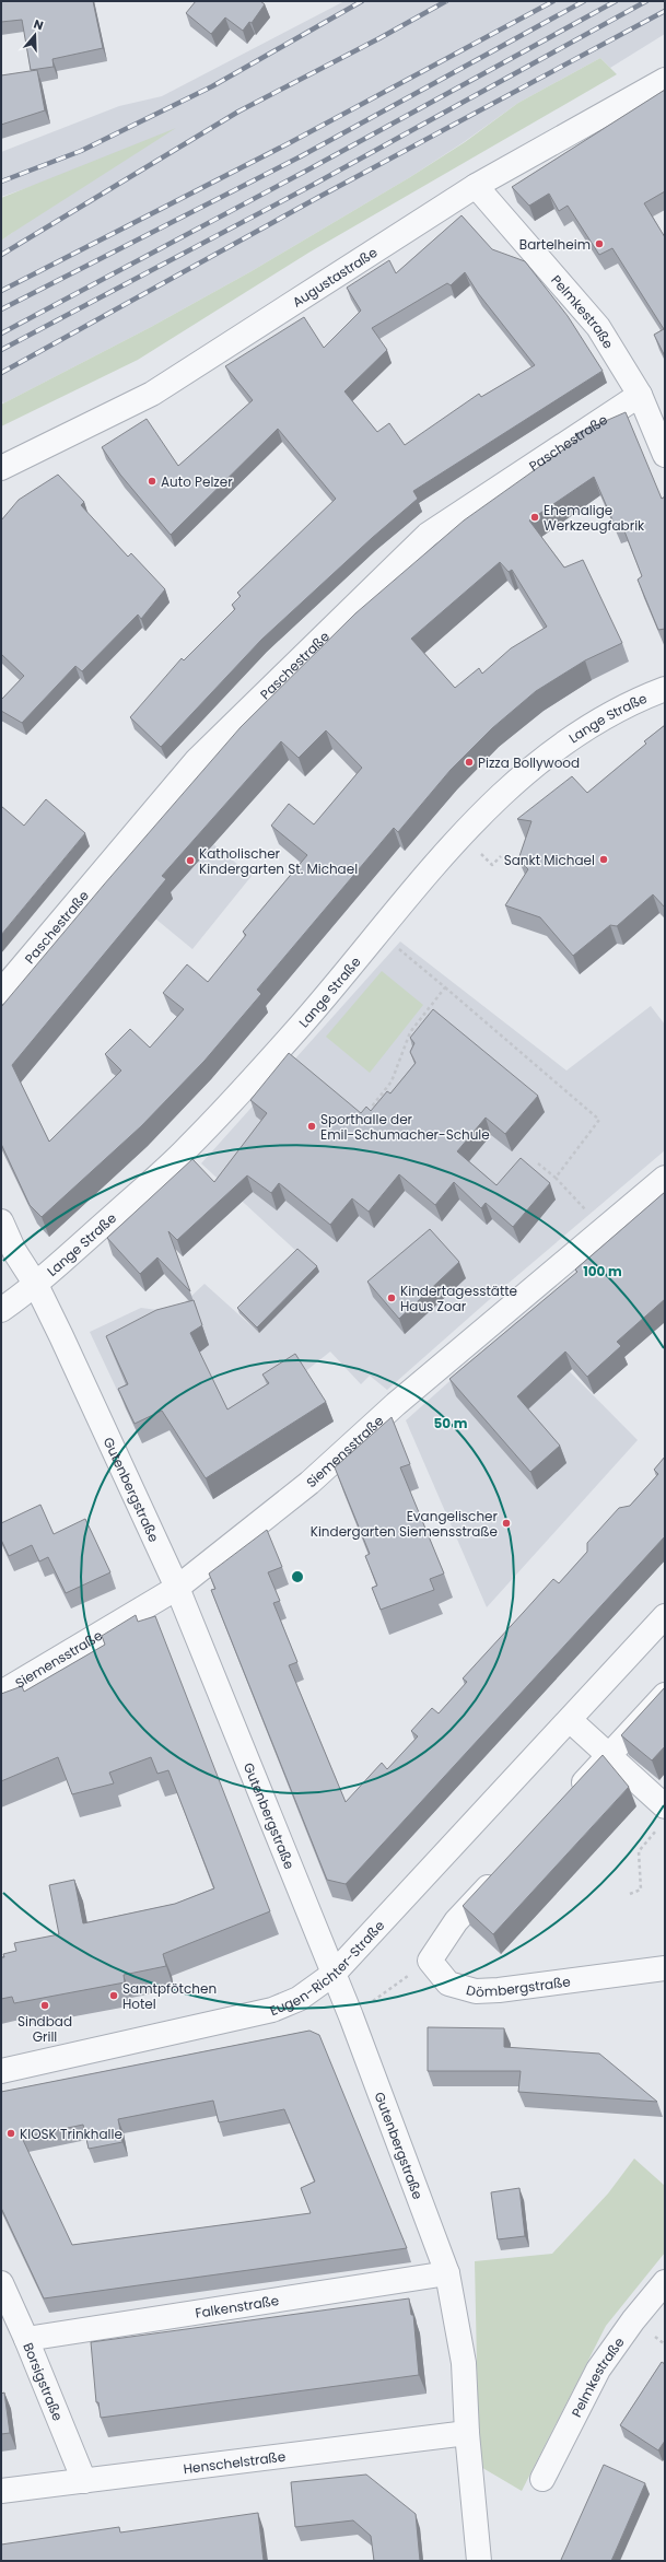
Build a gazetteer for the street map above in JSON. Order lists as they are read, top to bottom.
{
  "streets": {
    "street": [
      "Augustastraße",
      "Pelmkestraße",
      "Paschestraße",
      "Lange Straße",
      "Siemensstraße",
      "Gutenbergstraße",
      "Eugen-Richter-Straße",
      "Dömbergstraße",
      "Falkenstraße",
      "Borsigstraße",
      "Henschelstraße"
    ]
  },
  "crossings": [
    ["Augustastraße", "Pelmkestraße"],
    ["Pelmkestraße", "Paschestraße"],
    ["Lange Straße", "Gutenbergstraße"],
    ["Siemensstraße", "Gutenbergstraße"],
    ["Gutenbergstraße", "Eugen-Richter-Straße"],
    ["Gutenbergstraße", "Falkenstraße"],
    ["Gutenbergstraße", "Henschelstraße"],
    ["Falkenstraße", "Borsigstraße"],
    ["Borsigstraße", "Henschelstraße"]
  ],
  "places": [
    "Bartelheim",
    "Auto Pelzer",
    "Ehemalige Werkzeugfabrik",
    "Pizza Bollywood",
    "Sankt Michael",
    "Katholischer Kindergarten St. Michael",
    "Sporthalle der Emil-Schumacher-Schule",
    "Kindertagesstätte Haus Zoar",
    "Evangelischer Kindergarten Siemensstraße",
    "Samtpfötchen Hotel",
    "Sindbad Grill",
    "KIOSK Trinkhalle"
  ],
  "north": "top",
  "rings": ["100 m", "50 m"]
}
